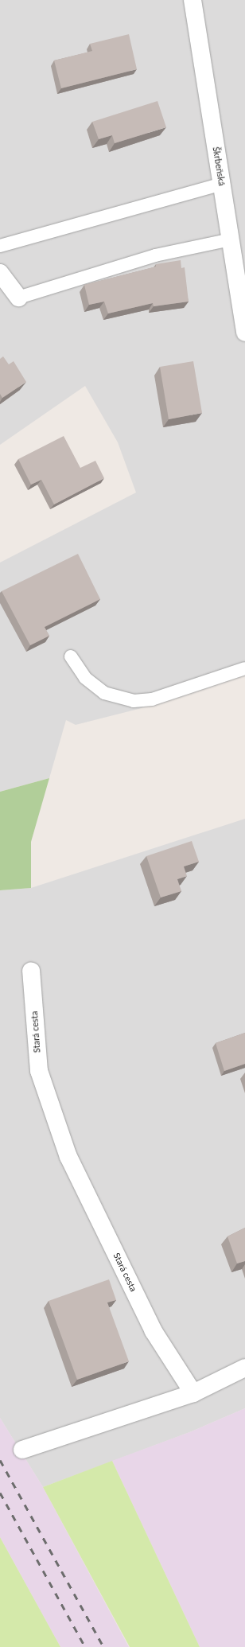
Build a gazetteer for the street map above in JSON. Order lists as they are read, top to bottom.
{
  "streets": {
    "street": ["Škrbeňská", "Stará cesta"]
  }
}
